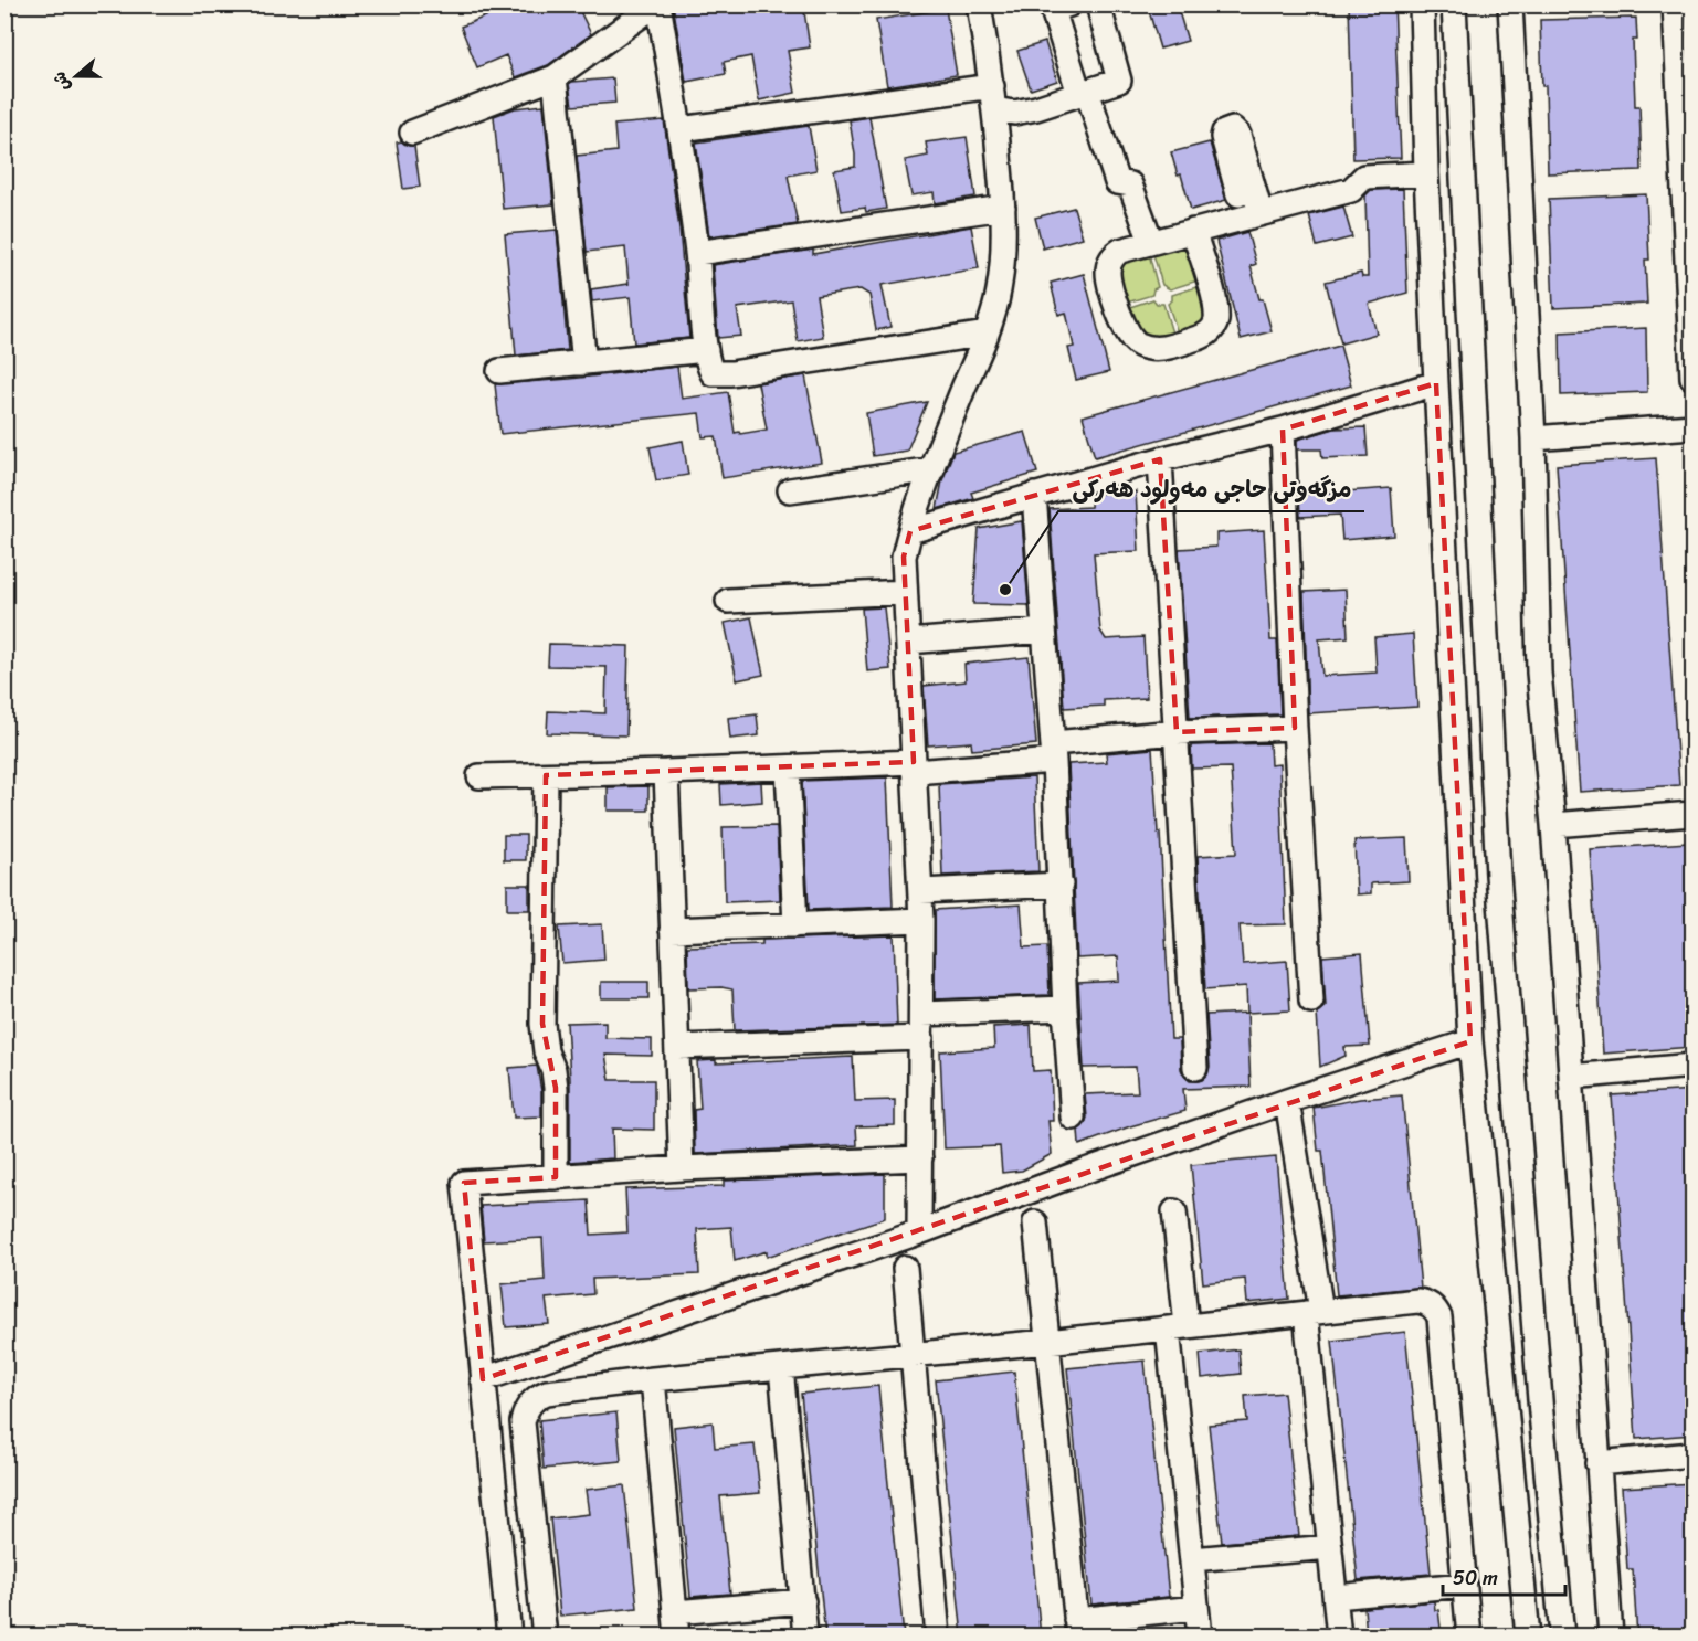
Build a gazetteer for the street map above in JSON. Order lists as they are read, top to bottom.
{
  "places": ["مزگەوتی حاجی مەولود هەرکی"],
  "scale_bar": "50 m",
  "north": "left"
}
